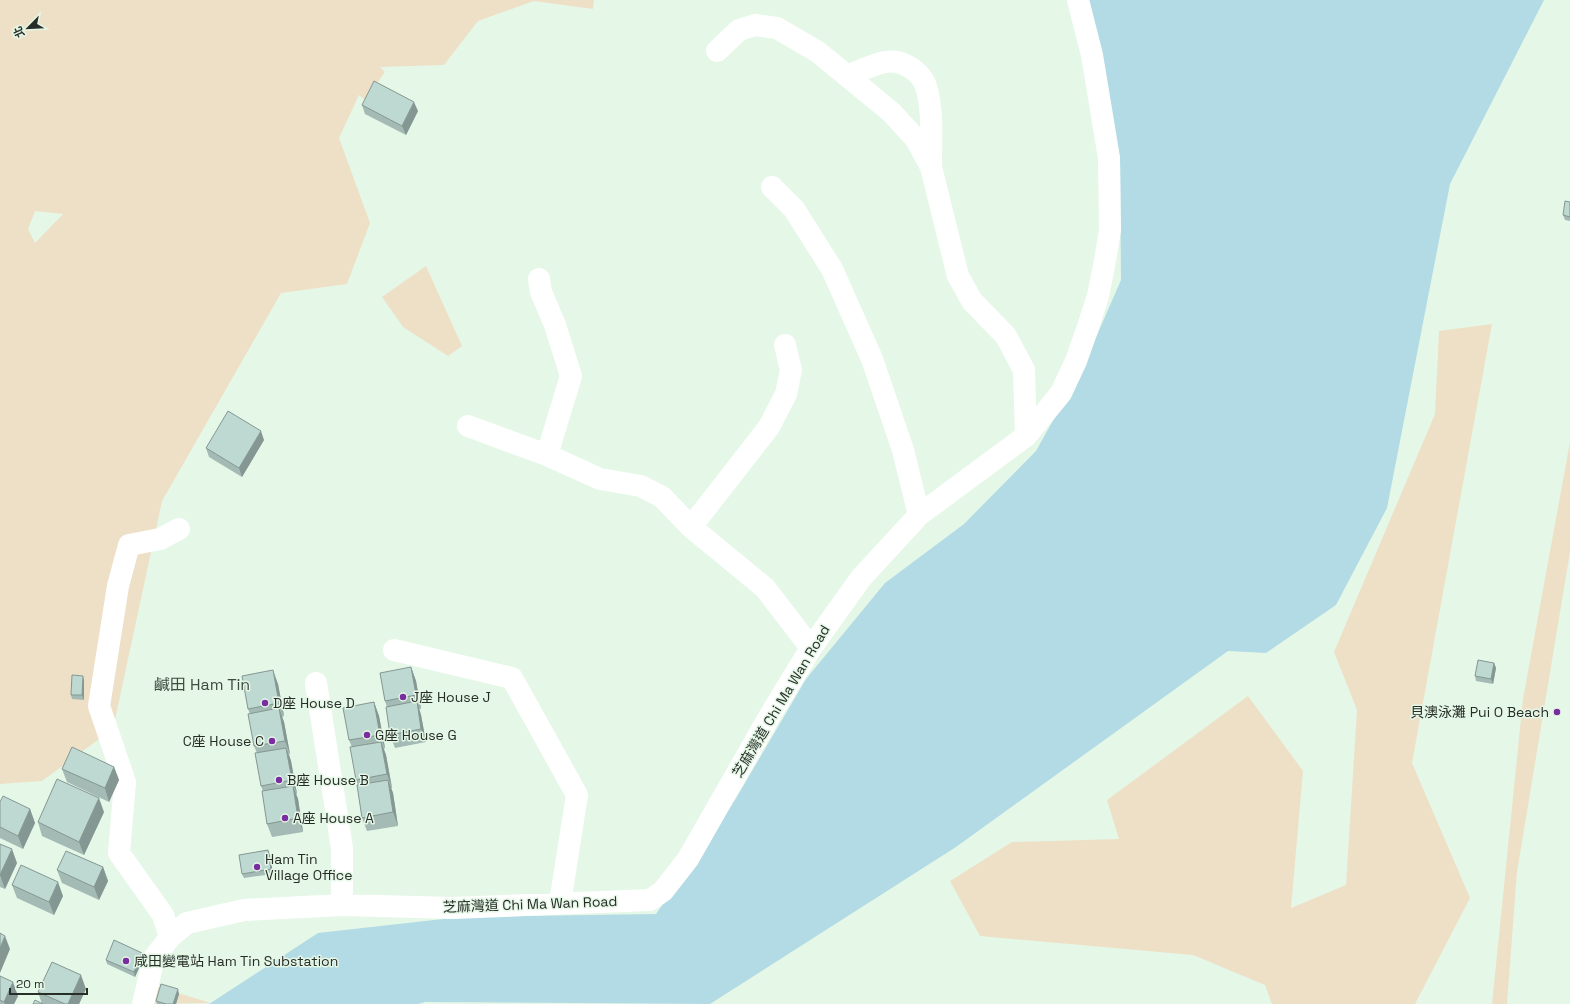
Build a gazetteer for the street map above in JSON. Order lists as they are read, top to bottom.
{
  "streets": {
    "street": ["芝麻灣道 Chi Ma Wan Road"]
  },
  "districts": ["鹹田 Ham Tin"],
  "places": [
    "J座 House J",
    "D座 House D",
    "貝澳泳灘 Pui O Beach",
    "G座 House G",
    "C座 House C",
    "B座 House B",
    "A座 House A",
    "Ham Tin Village Office",
    "咸田變電站 Ham Tin Substation"
  ],
  "scale_bar": "20 m",
  "north": "bottom left"
}
